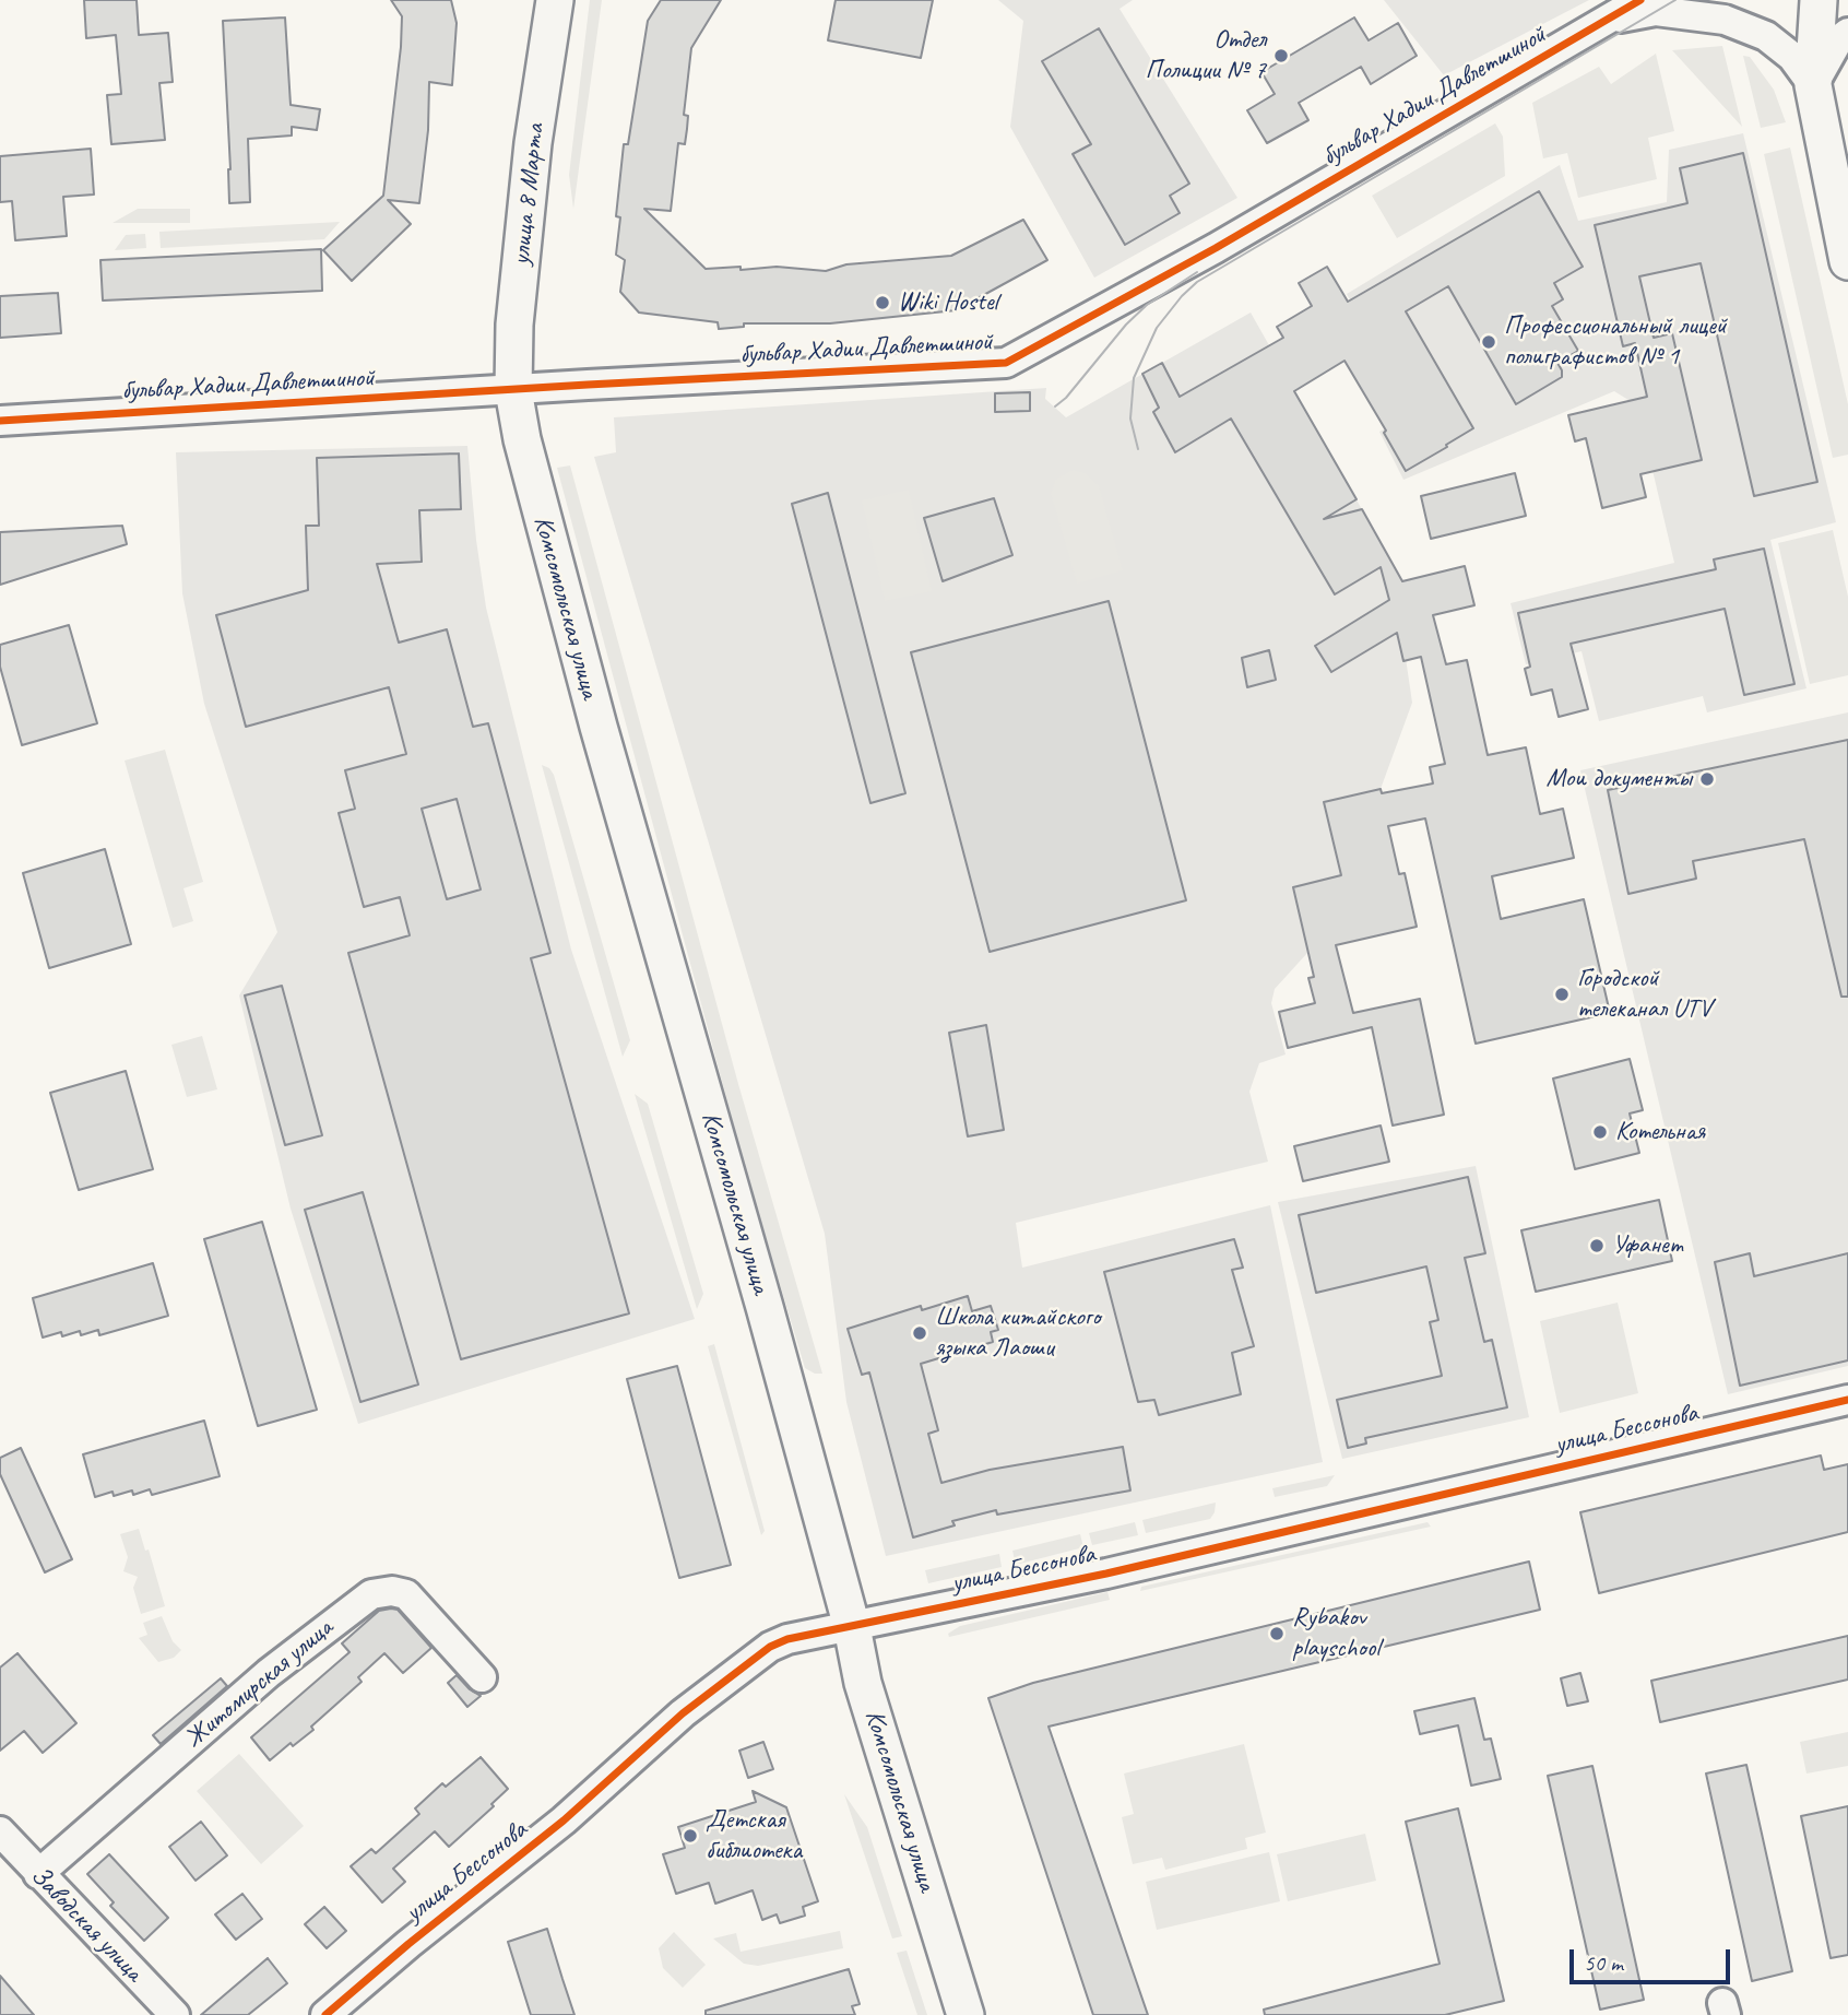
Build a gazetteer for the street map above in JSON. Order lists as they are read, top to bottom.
{
  "streets": {
    "main road": ["улица 8 Марта", "Комсомольская улица"],
    "street": [
      "бульвар Хадии Давлетшиной",
      "улица Бессонова",
      "Житомирская улица",
      "Заводская улица"
    ]
  },
  "crossings": [
    ["бульвар Хадии Давлетшиной", "улица 8 Марта"],
    ["бульвар Хадии Давлетшиной", "Комсомольская улица"],
    ["улица 8 Марта", "Комсомольская улица"],
    ["Комсомольская улица", "улица Бессонова"],
    ["Житомирская улица", "Заводская улица"]
  ],
  "places": [
    "Отдел Полиции № 7",
    "Wiki Hostel",
    "Профессиональный лицей полиграфистов № 1",
    "Мои документы",
    "Городской телеканал UTV",
    "Котельная",
    "Уфанет",
    "Школа китайского языка Лаоши",
    "Rybakov playschool",
    "Детская библиотека"
  ],
  "scale_bar": "50 m"
}
